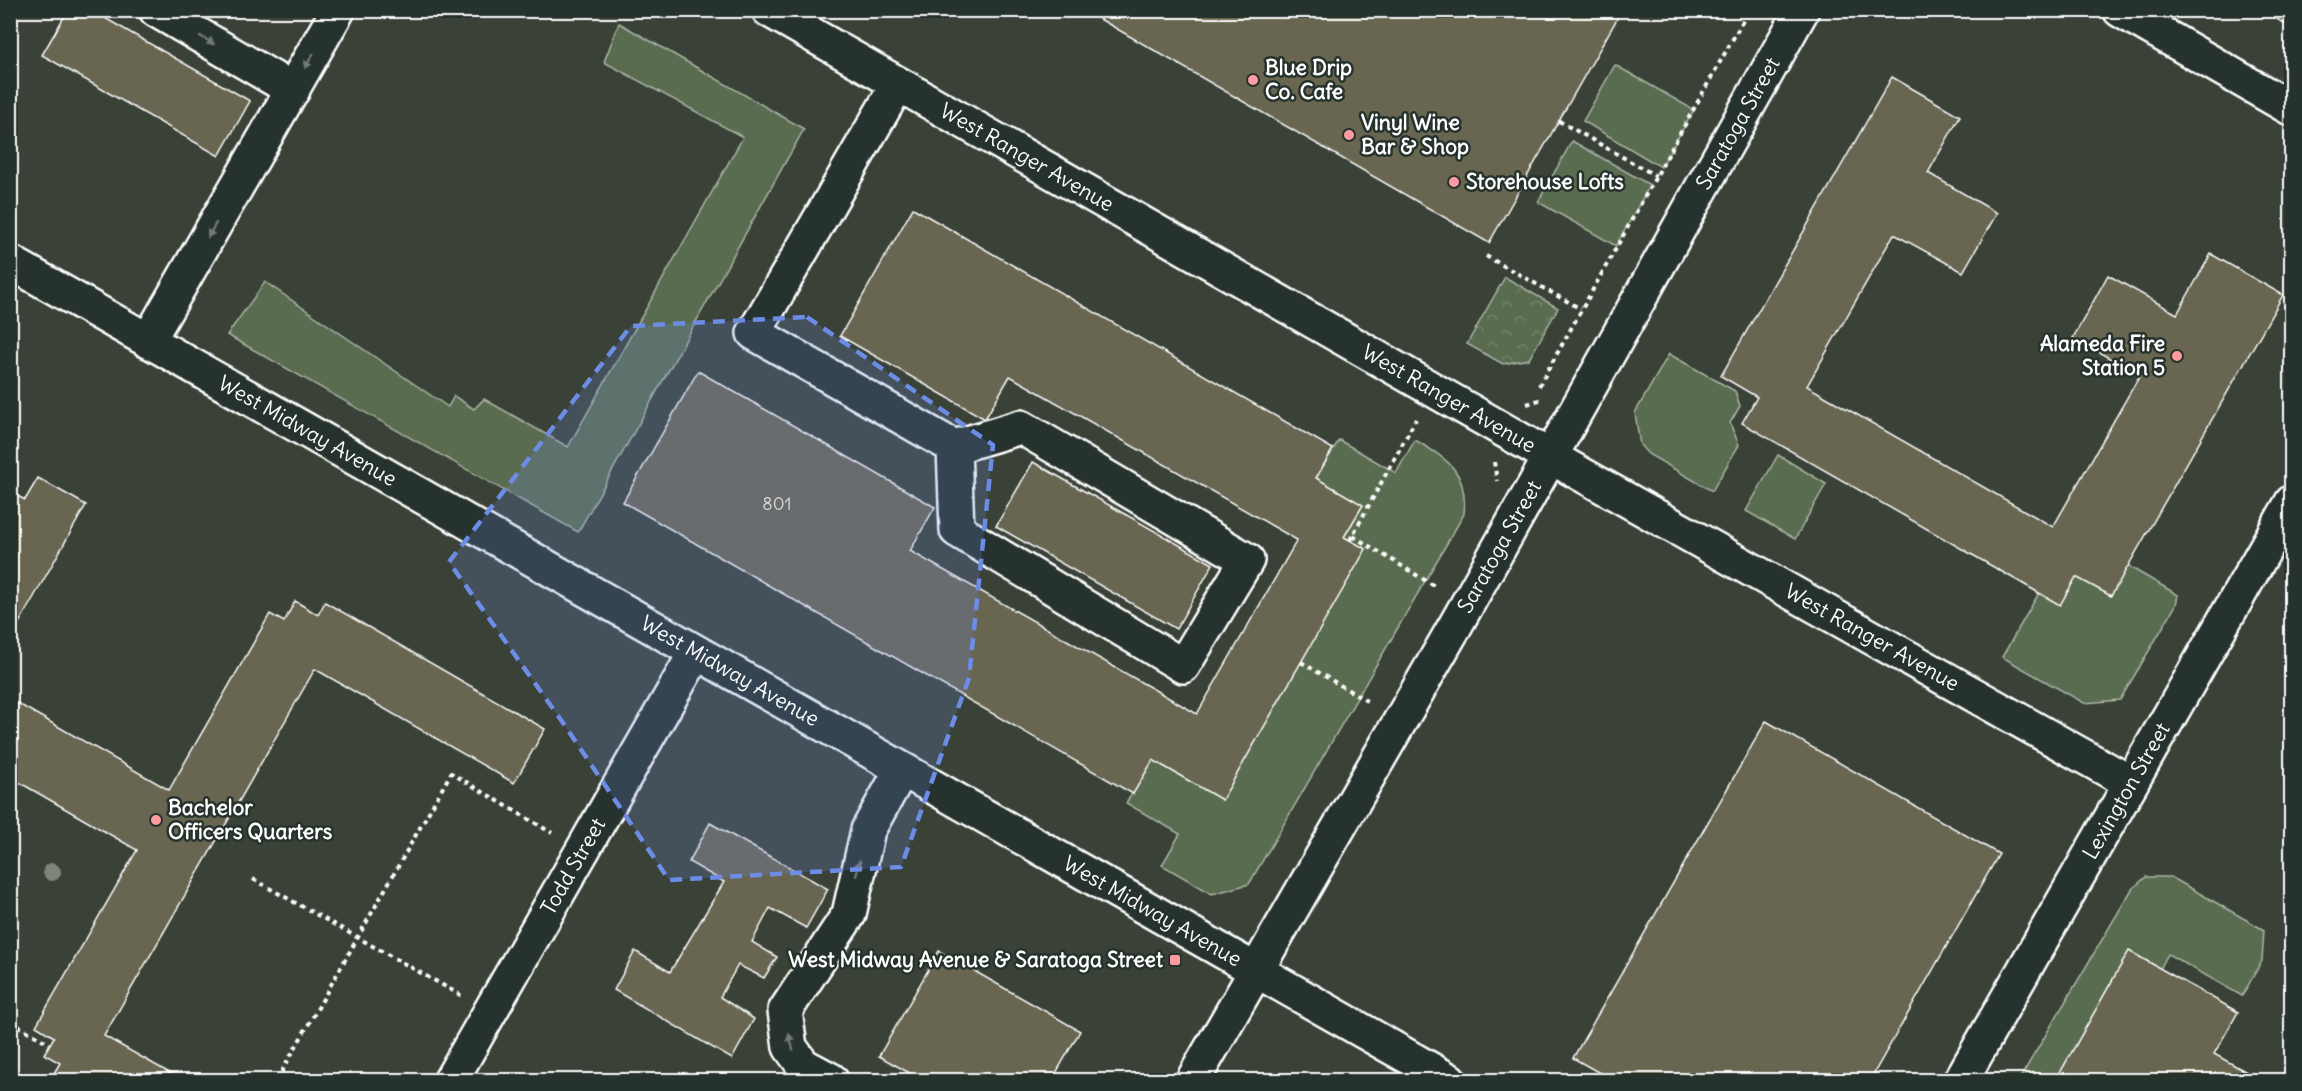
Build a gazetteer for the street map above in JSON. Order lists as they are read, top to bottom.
{
  "streets": {
    "street": [
      "Saratoga Street",
      "West Ranger Avenue",
      "West Midway Avenue",
      "Lexington Street",
      "Todd Street"
    ]
  },
  "crossings": [
    ["Saratoga Street", "West Ranger Avenue"],
    ["Saratoga Street", "West Midway Avenue"],
    ["West Ranger Avenue", "Lexington Street"],
    ["West Midway Avenue", "Todd Street"]
  ],
  "places": {
    "other": [
      "Blue Drip Co. Cafe",
      "Vinyl Wine Bar & Shop",
      "Storehouse Lofts",
      "Alameda Fire Station 5",
      "Bachelor Officers Quarters"
    ],
    "transit": ["West Midway Avenue & Saratoga Street"]
  },
  "house_numbers": ["801"]
}
